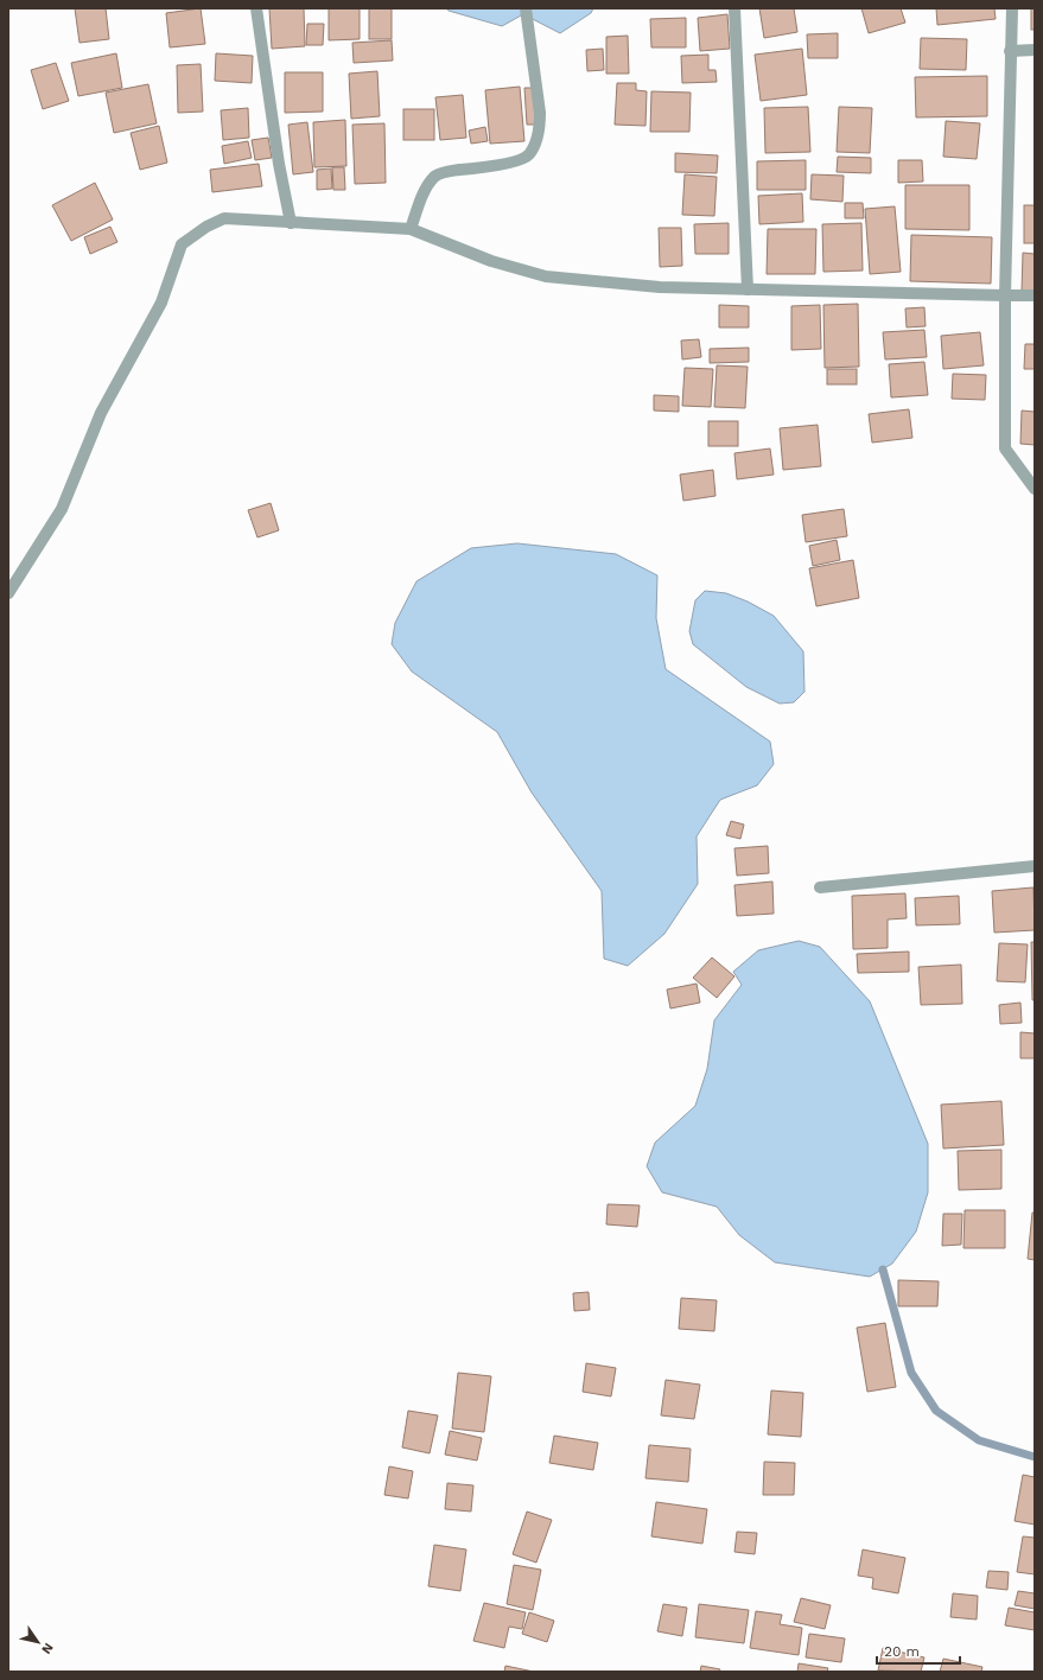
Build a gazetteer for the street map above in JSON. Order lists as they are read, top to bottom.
{
  "scale_bar": "20 m",
  "north": "bottom right"
}
